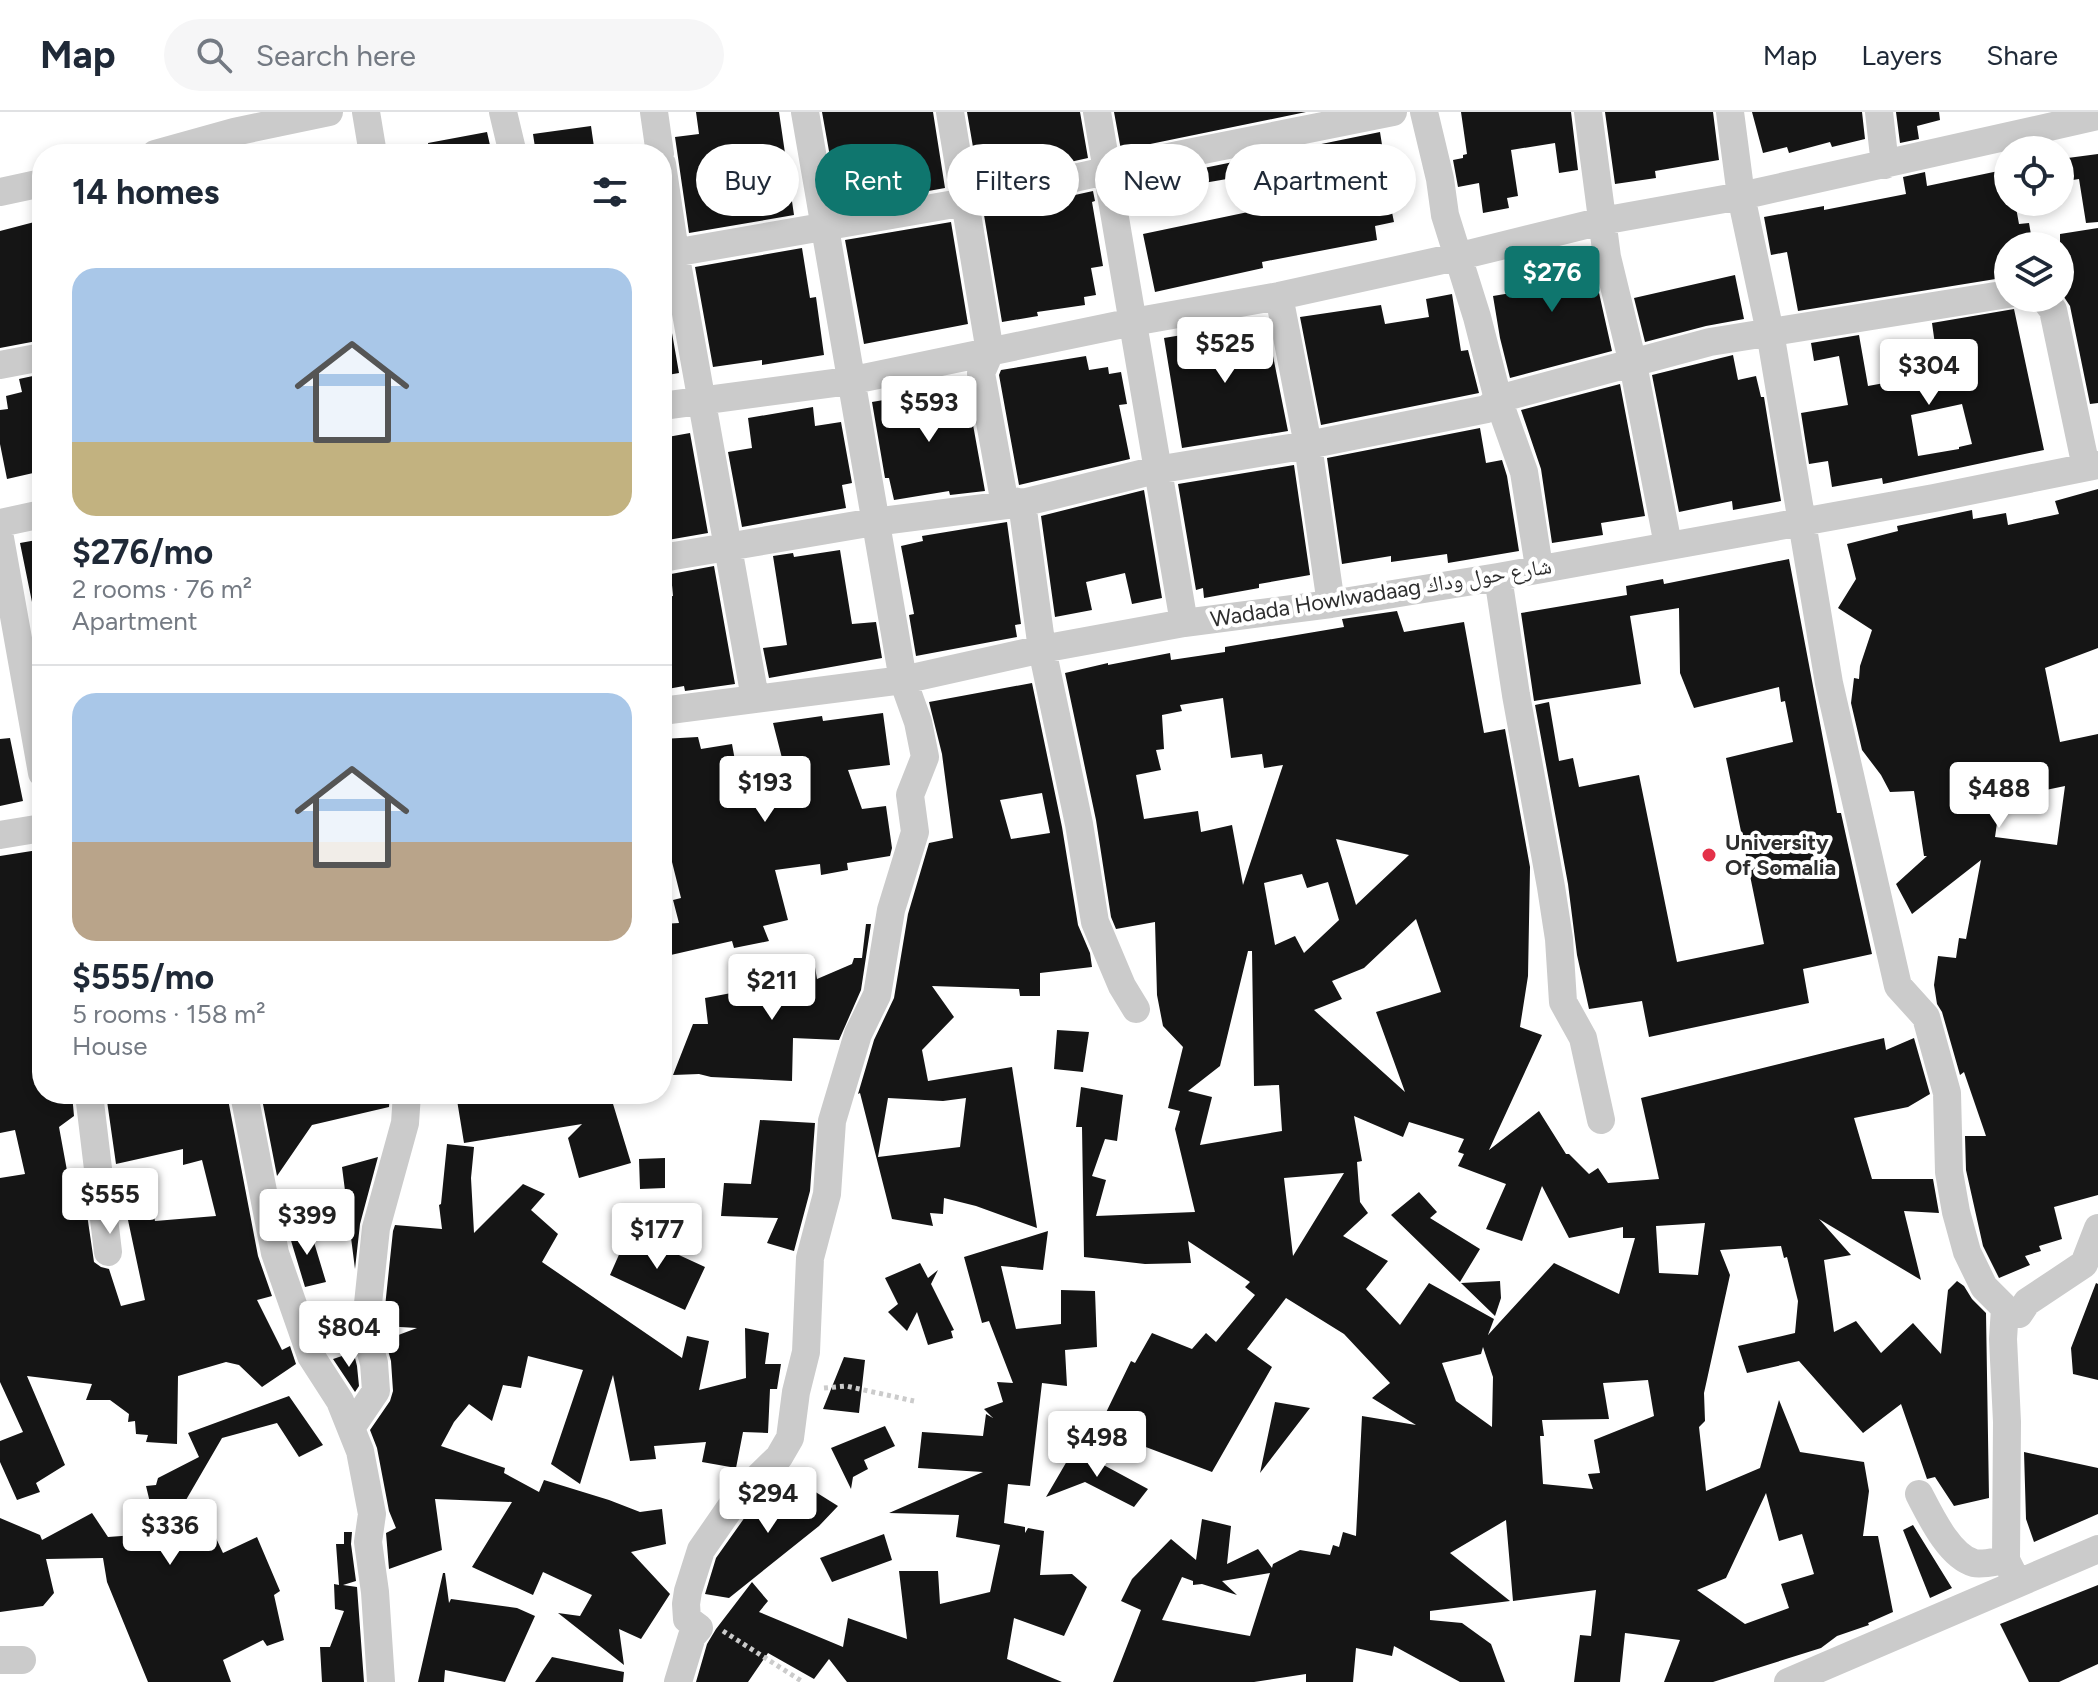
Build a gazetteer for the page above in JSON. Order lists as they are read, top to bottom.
{
  "streets": {
    "street": ["Wadada Howlwadaag شارع حول وداك"]
  },
  "places": ["University Of Somalia"],
  "page": {
    "header": "Map",
    "search": "Search here",
    "nav": ["Map", "Layers", "Share"],
    "chip": [
      "Buy",
      "Rent",
      "Filters",
      "New",
      "Apartment"
    ],
    "heading": "14 homes",
    "list": [
      {
        "name": "$276/mo",
        "note": "2 rooms · 76 m² · Apartment"
      },
      {
        "name": "$555/mo",
        "note": "5 rooms · 158 m² · House"
      }
    ],
    "price": [
      "$276",
      "$525",
      "$304",
      "$593",
      "$193",
      "$488",
      "$211",
      "$555",
      "$399",
      "$177",
      "$804",
      "$498",
      "$294",
      "$336"
    ]
  }
}
